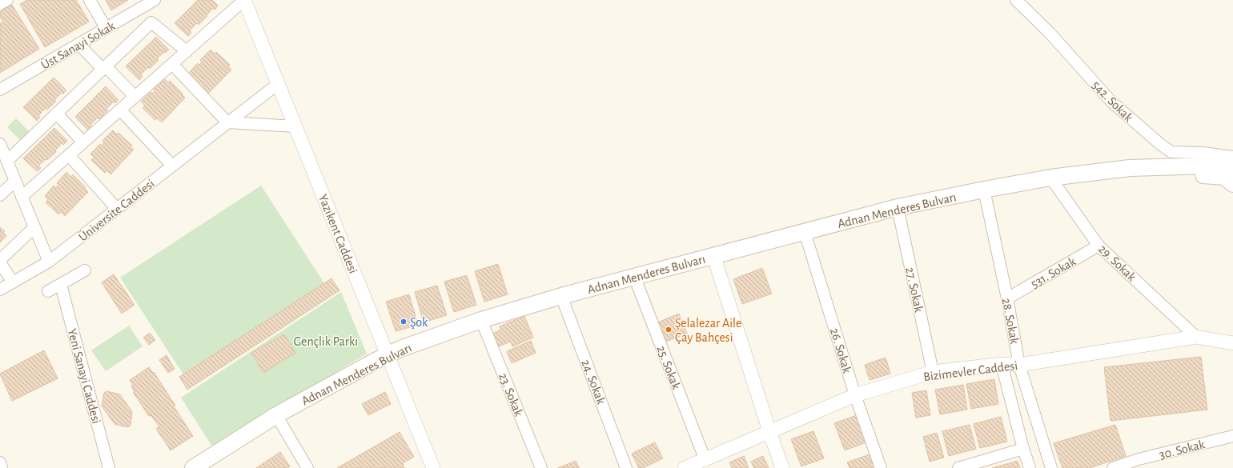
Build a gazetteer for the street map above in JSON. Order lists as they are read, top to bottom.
{
  "streets": {
    "main road": ["Adnan Menderes Bulvarı"],
    "street": [
      "Üst Sanayi Sokak",
      "542. Sokak",
      "Üniversite Caddesi",
      "Yazıkent Caddesi",
      "29. Sokak",
      "531. Sokak",
      "27. Sokak",
      "28. Sokak",
      "26. Sokak",
      "25. Sokak",
      "Bizimevler Caddesi",
      "Yeni Sanayi Caddesi",
      "24. Sokak",
      "23. Sokak",
      "30. Sokak"
    ]
  },
  "crossings": [
    ["Üniversite Caddesi", "Yazıkent Caddesi"],
    ["Adnan Menderes Bulvarı", "Yazıkent Caddesi"],
    ["Adnan Menderes Bulvarı", "29. Sokak"],
    ["Adnan Menderes Bulvarı", "27. Sokak"],
    ["Adnan Menderes Bulvarı", "28. Sokak"],
    ["Adnan Menderes Bulvarı", "26. Sokak"],
    ["Adnan Menderes Bulvarı", "25. Sokak"],
    ["Adnan Menderes Bulvarı", "24. Sokak"],
    ["Adnan Menderes Bulvarı", "23. Sokak"],
    ["29. Sokak", "531. Sokak"],
    ["29. Sokak", "Bizimevler Caddesi"],
    ["531. Sokak", "28. Sokak"],
    ["27. Sokak", "Bizimevler Caddesi"],
    ["28. Sokak", "Bizimevler Caddesi"],
    ["26. Sokak", "Bizimevler Caddesi"],
    ["25. Sokak", "Bizimevler Caddesi"]
  ],
  "parks": ["Gençlik Parkı"],
  "places": ["Şok", "Şelalezar Aile Çay Bahçesi"]
}
